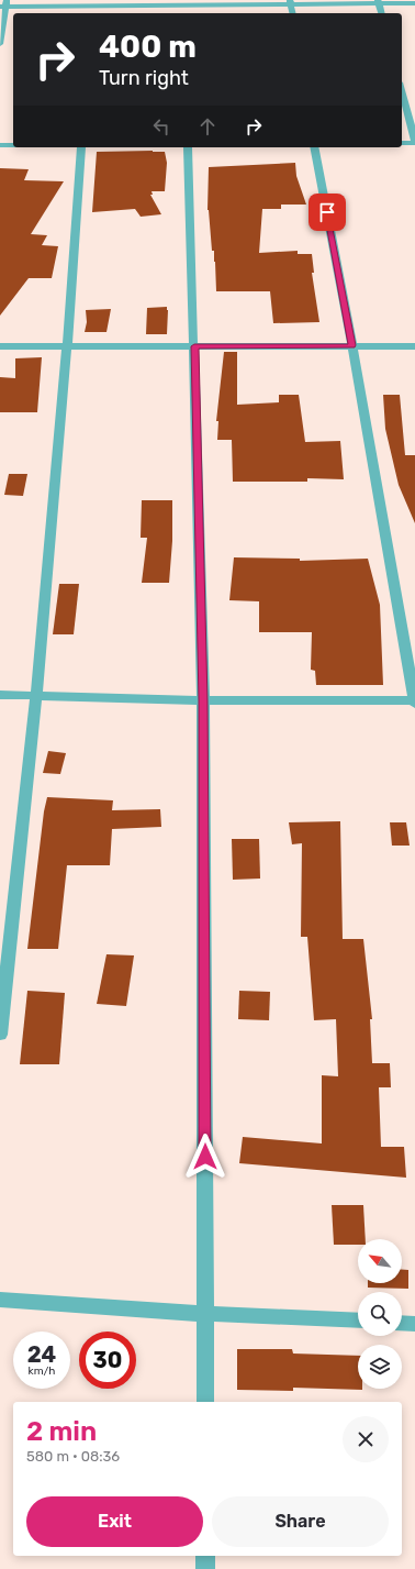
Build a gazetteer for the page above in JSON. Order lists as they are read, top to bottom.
{
  "north": "top left",
  "page": {
    "turn": ["400 m", "Turn right"],
    "speed": "24 km/h",
    "limit": "30",
    "heading": ["2 min", "580 m · 08:36"],
    "buttons": ["Exit", "Share"]
  }
}
